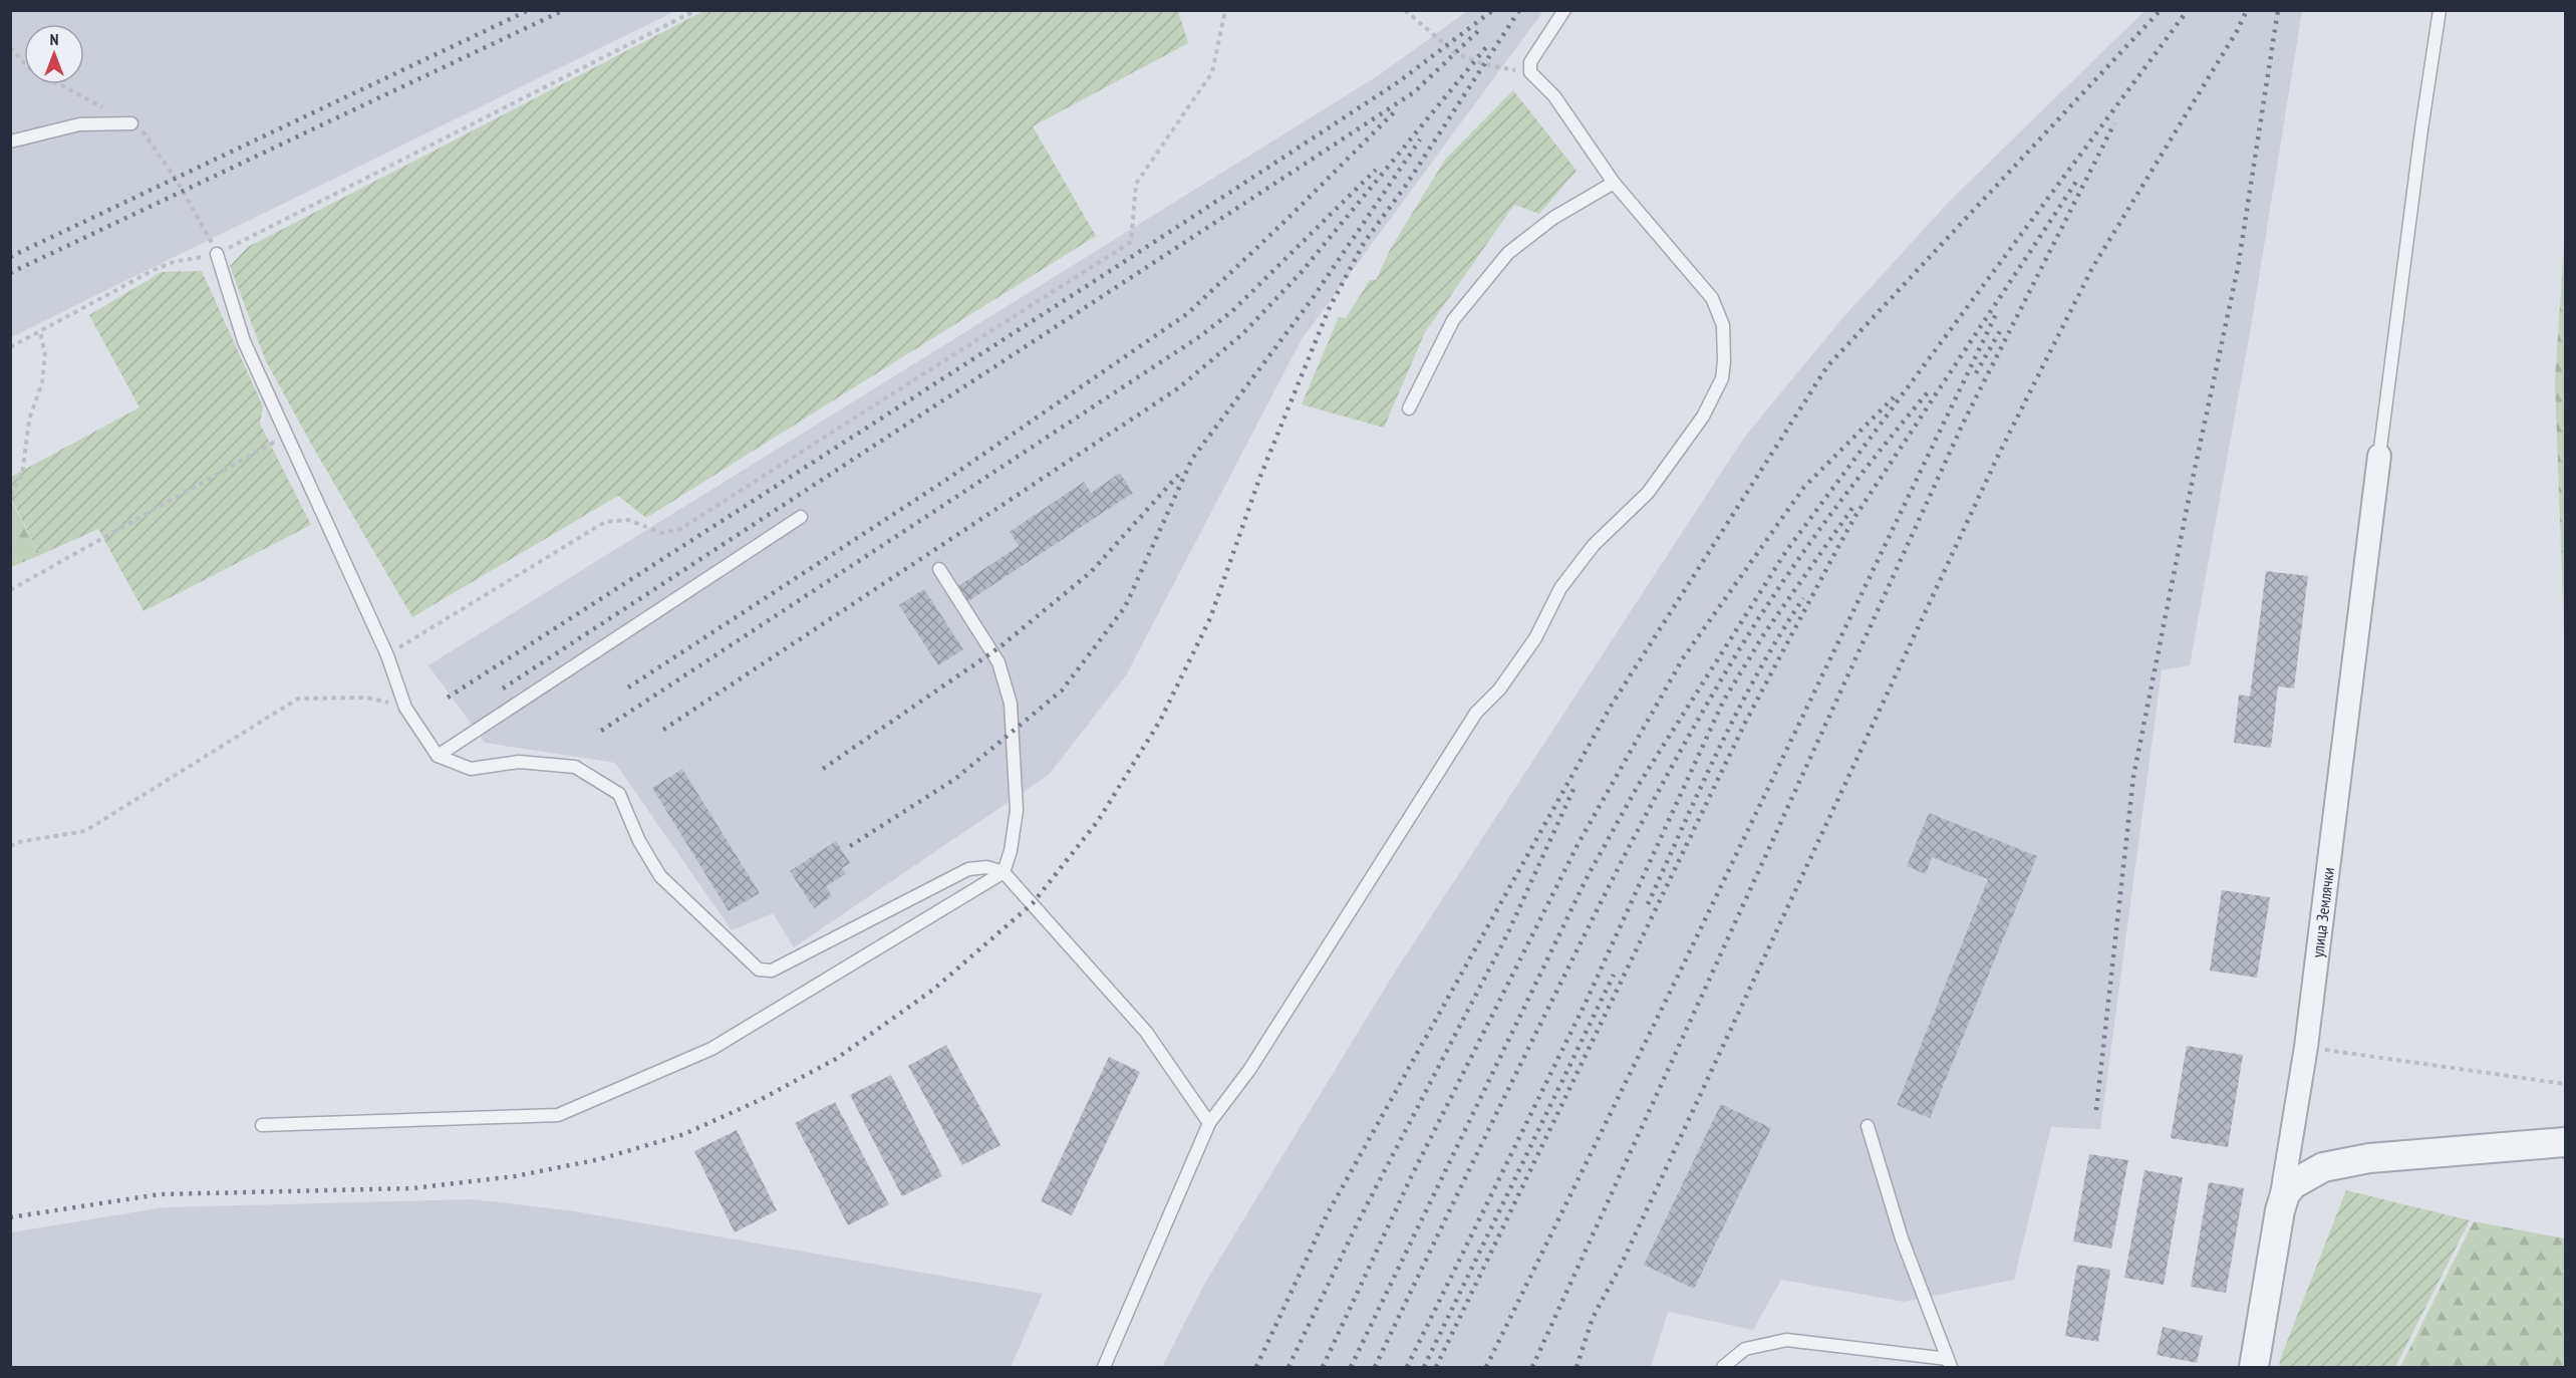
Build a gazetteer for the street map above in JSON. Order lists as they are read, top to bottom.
{
  "streets": {
    "street": ["улица Землячки"]
  },
  "north": "top"
}
